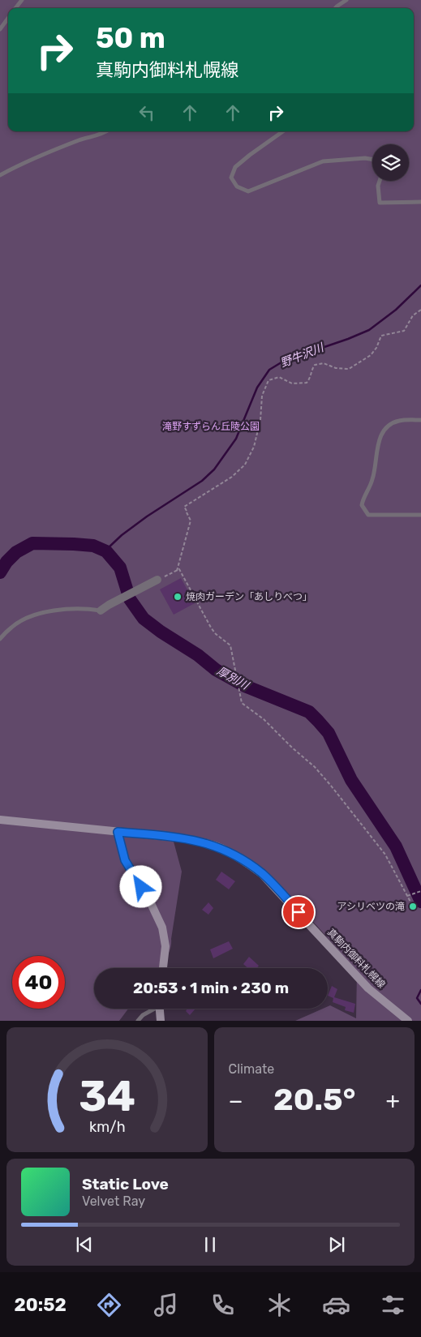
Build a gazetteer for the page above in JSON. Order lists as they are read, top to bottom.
{
  "streets": {
    "main road": ["真駒内御料札幌線"]
  },
  "water": ["野牛沢川", "厚別川"],
  "parks": ["滝野すずらん丘陵公園"],
  "places": ["焼肉ガーデン「あしりべつ」", "アシリベツの滝"],
  "page": {
    "turn": ["50 m", "真駒内御料札幌線"],
    "limit": "40",
    "trip": "20:53 · 1 min · 230 m",
    "tile": "Climate",
    "heat": ["−", "20.5°", "+"],
    "song": ["Static Love", "Velvet Ray"],
    "tabs": "20:52",
    "gauge": ["34", "km/h"]
  }
}
